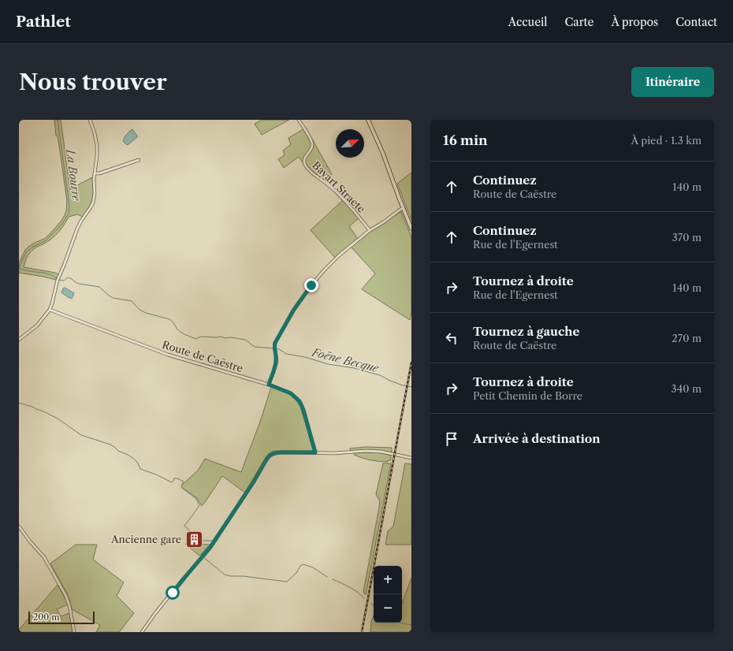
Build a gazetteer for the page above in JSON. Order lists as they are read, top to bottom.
{
  "streets": {
    "street": ["Bayart Straete", "Route de Caëstre"]
  },
  "water": ["La Bourre", "Foëne Becque"],
  "places": {
    "building": ["Ancienne gare"]
  },
  "scale_bar": "200 m",
  "north": "top right",
  "page": {
    "header": "Pathlet",
    "nav": [
      "Accueil",
      "Carte",
      "À propos",
      "Contact"
    ],
    "buttons": "Itinéraire",
    "title": "Nous trouver",
    "heading": ["16 min", "À pied · 1.3 km"],
    "list": [
      ["Continuez", "Route de Caëstre", "140 m"],
      ["Continuez", "Rue de l'Egernest", "370 m"],
      ["Tournez à droite", "Rue de l'Egernest", "140 m"],
      ["Tournez à gauche", "Route de Caëstre", "270 m"],
      ["Tournez à droite", "Petit Chemin de Borre", "340 m"],
      "Arrivée à destination"
    ],
    "map_buttons": ["+", "−"],
    "scale": "200 m"
  }
}
